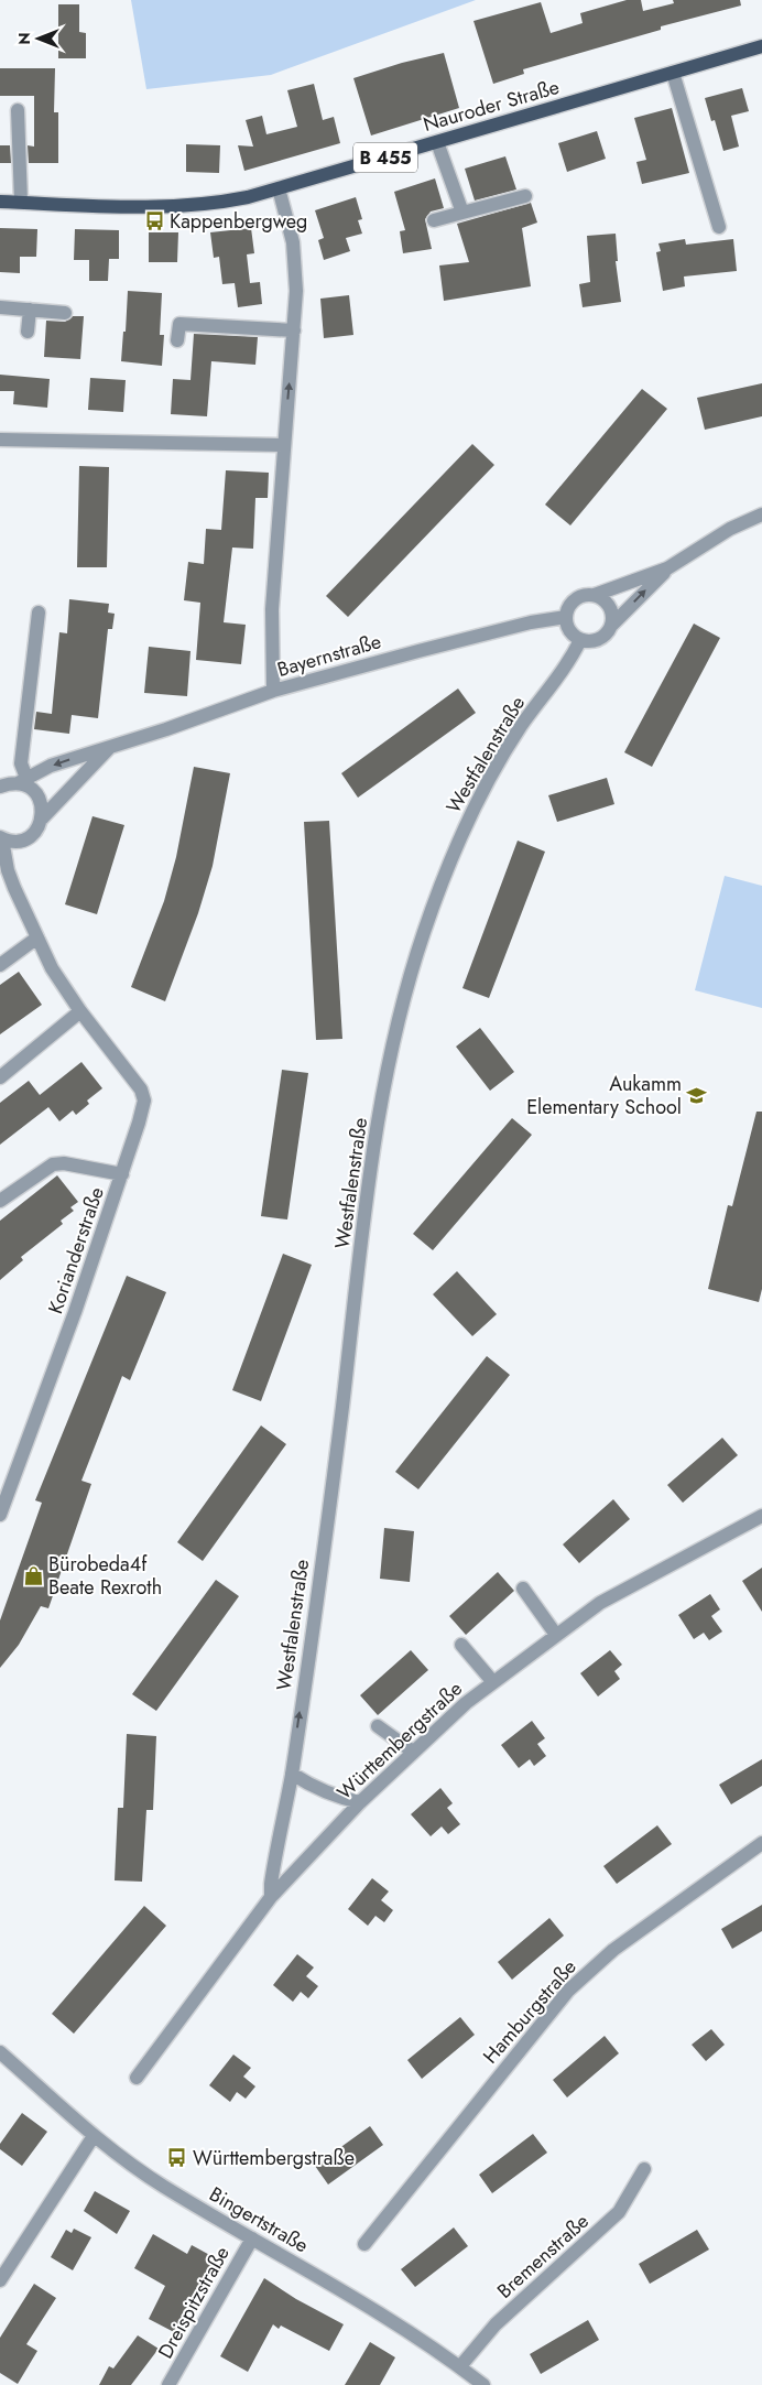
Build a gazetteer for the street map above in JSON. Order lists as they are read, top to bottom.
{
  "streets": {
    "main road": ["Nauroder Straße", "B 455"],
    "street": [
      "Bayernstraße",
      "Westfalenstraße",
      "Korianderstraße",
      "Württembergstraße",
      "Hamburgstraße",
      "Bingertstraße",
      "Bremenstraße",
      "Dreispitzstraße"
    ]
  },
  "crossings": [
    ["Bayernstraße", "Westfalenstraße"],
    ["Bayernstraße", "Korianderstraße"],
    ["Westfalenstraße", "Württembergstraße"],
    ["Bingertstraße", "Bremenstraße"],
    ["Bingertstraße", "Dreispitzstraße"]
  ],
  "one_way": ["Westfalenstraße"],
  "places": {
    "bus stop": ["Kappenbergweg", "Württembergstraße"],
    "school or university": ["Aukamm Elementary School"],
    "shop": ["Bürobeda4f Beate Rexroth"]
  },
  "north": "left"
}
